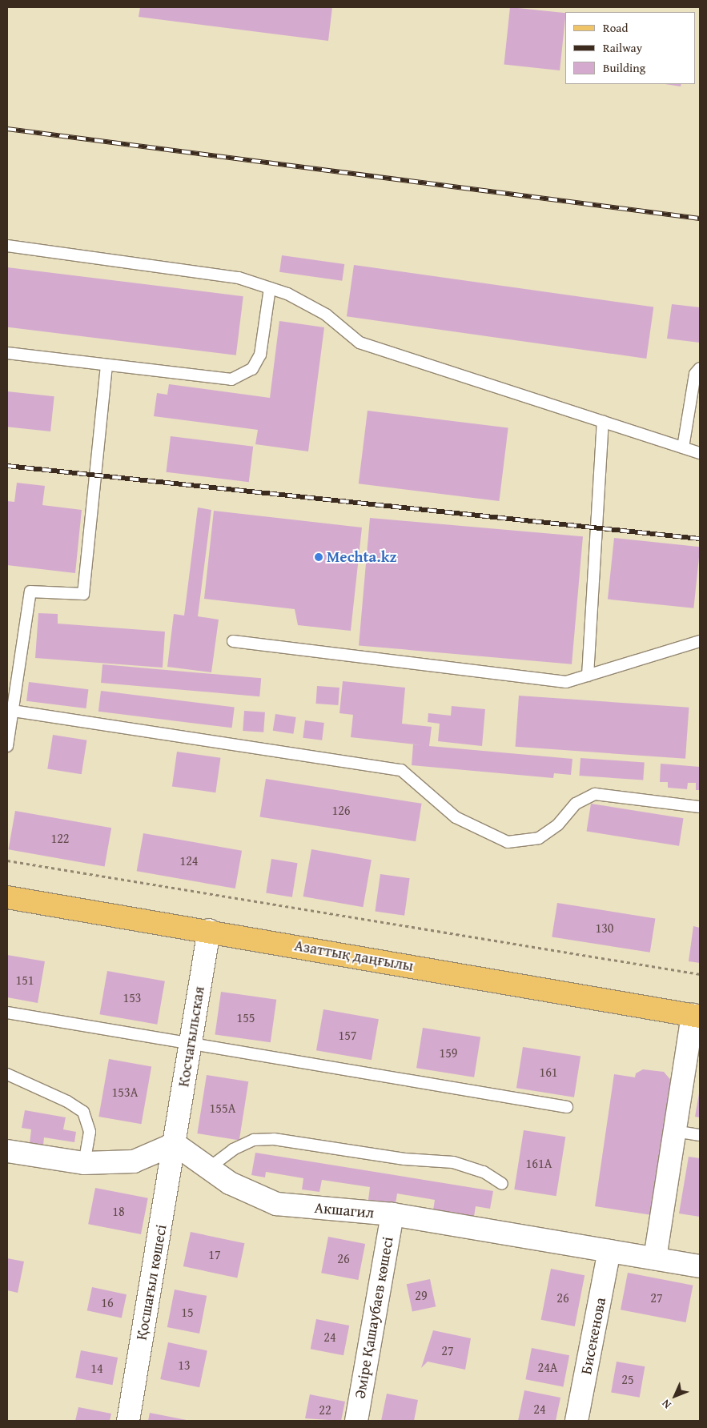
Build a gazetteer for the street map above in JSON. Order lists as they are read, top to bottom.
{
  "streets": {
    "main road": ["Азаттық даңғылы"],
    "street": [
      "Косчагыльская",
      "Акшагил",
      "Қосшағыл көшесі",
      "Әміре Қашаубаев көшесі",
      "Бисекенова"
    ]
  },
  "crossings": [
    ["Азаттық даңғылы", "Косчагыльская"],
    ["Косчагыльская", "Акшагил"],
    ["Косчагыльская", "Қосшағыл көшесі"],
    ["Акшагил", "Қосшағыл көшесі"],
    ["Акшагил", "Әміре Қашаубаев көшесі"],
    ["Акшагил", "Бисекенова"]
  ],
  "places": ["Mechta.kz"],
  "house_numbers": [
    "126",
    "122",
    "124",
    "130",
    "151",
    "153",
    "155",
    "157",
    "159",
    "161",
    "153А",
    "155А",
    "161А",
    "18",
    "17",
    "26",
    "29",
    "26",
    "27",
    "16",
    "15",
    "24",
    "27",
    "13",
    "24А",
    "14",
    "25",
    "24",
    "22"
  ],
  "legend": ["Road", "Railway", "Building"],
  "north": "bottom left"
}
